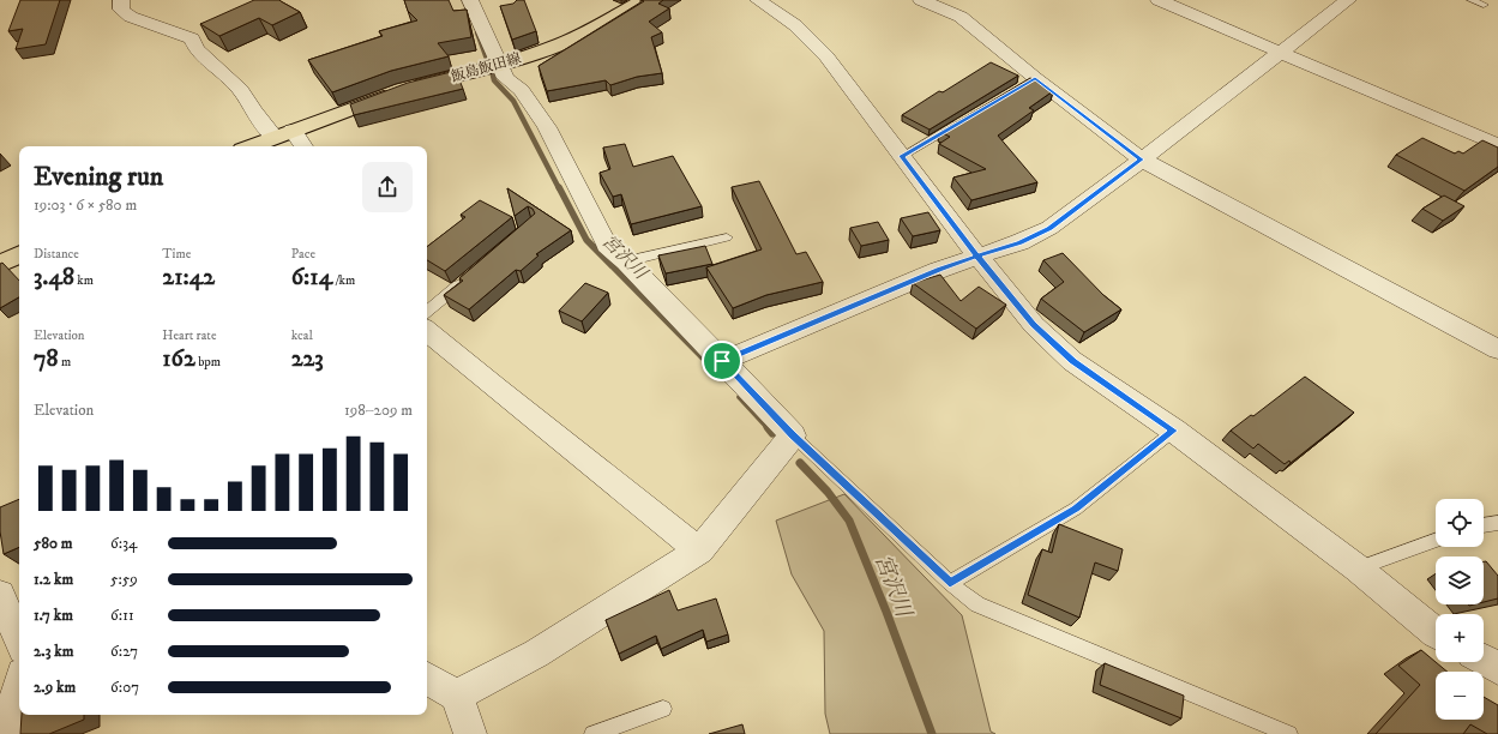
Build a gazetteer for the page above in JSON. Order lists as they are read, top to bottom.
{
  "streets": {
    "main road": ["飯島飯田線"]
  },
  "water": ["宮沢川"],
  "page": {
    "heading": ["Evening run", "19:03 · 6 × 580 m"],
    "stats": [
      ["Distance", "3.48 km"],
      ["Time", "21:42"],
      ["Pace", "6:14 /km"],
      ["Elevation", "78 m"],
      ["Heart rate", "162 bpm"],
      ["kcal", "223"]
    ],
    "chart": ["Elevation", "198–209 m"],
    "map_buttons": ["+", "−"],
    "list": [
      {
        "name": "580 m",
        "note": "6:34"
      },
      {
        "name": "1.2 km",
        "note": "5:59"
      },
      {
        "name": "1.7 km",
        "note": "6:11"
      },
      {
        "name": "2.3 km",
        "note": "6:27"
      },
      {
        "name": "2.9 km",
        "note": "6:07"
      }
    ]
  }
}
